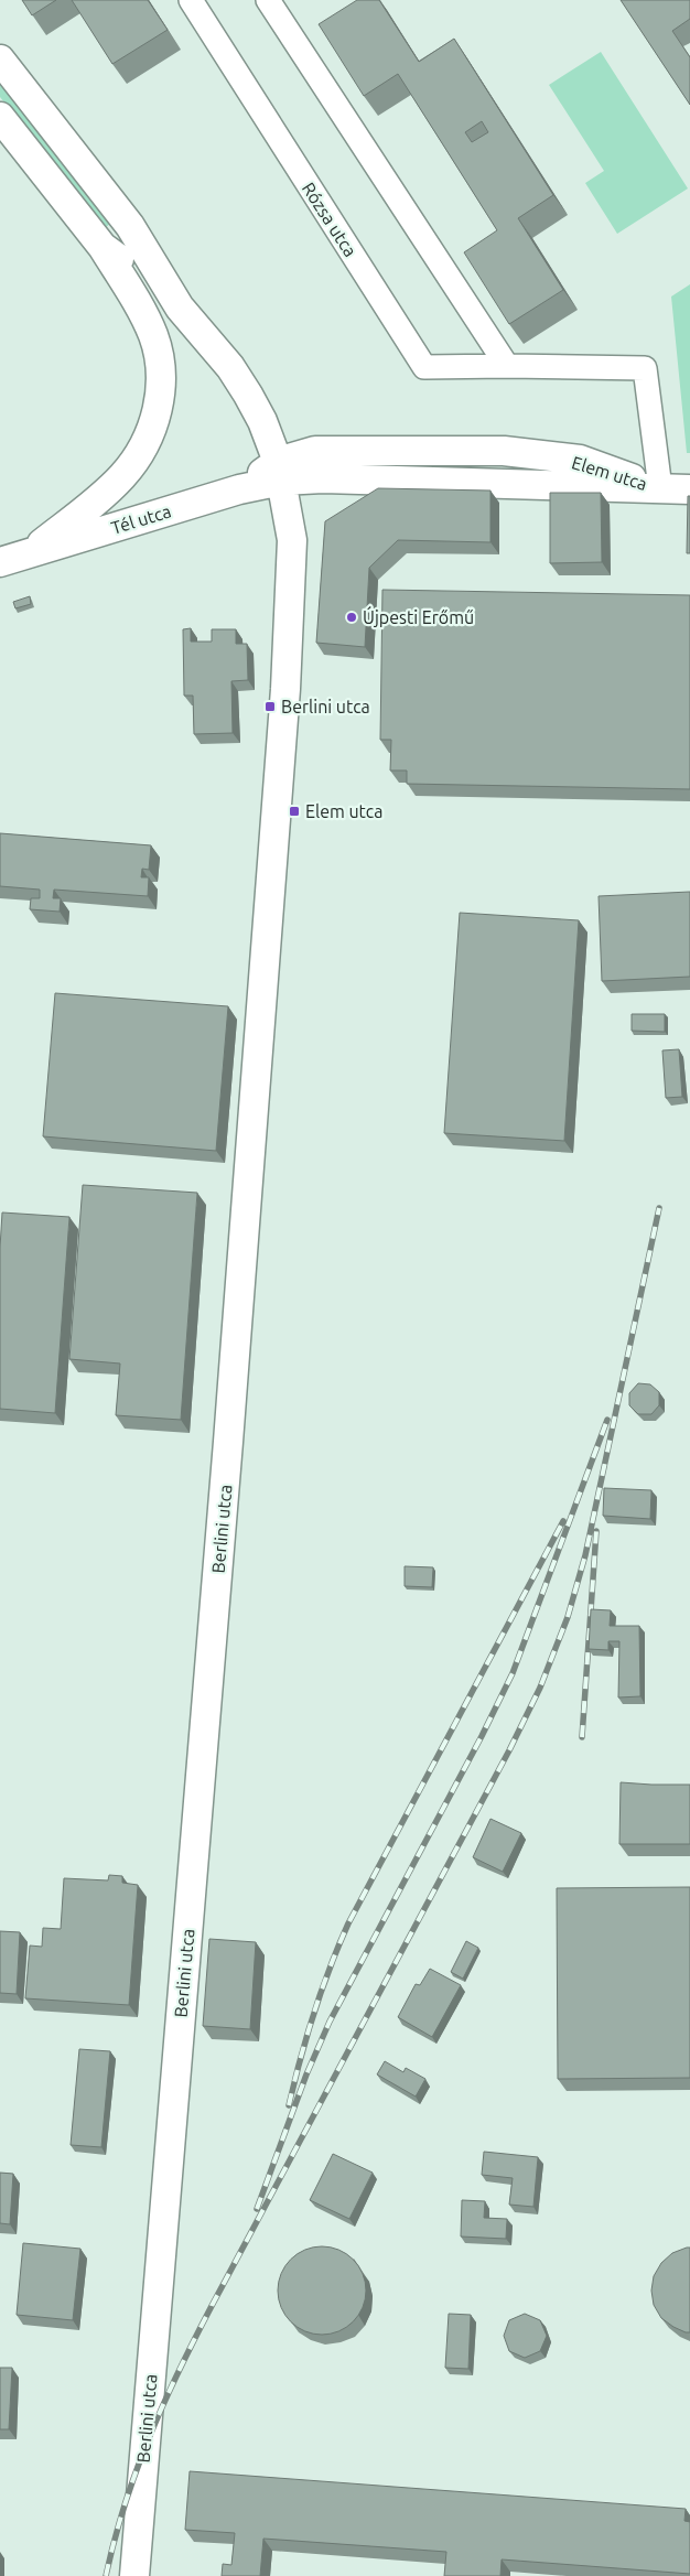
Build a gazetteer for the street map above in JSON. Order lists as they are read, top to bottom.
{
  "streets": {
    "street": [
      "Rózsa utca",
      "Elem utca",
      "Tél utca",
      "Berlini utca"
    ]
  },
  "crossings": [
    ["Rózsa utca", "Elem utca"],
    ["Elem utca", "Tél utca"],
    ["Elem utca", "Berlini utca"],
    ["Tél utca", "Berlini utca"]
  ],
  "places": {
    "other": ["Újpesti Erőmű"],
    "transit": ["Berlini utca", "Elem utca"]
  }
}
